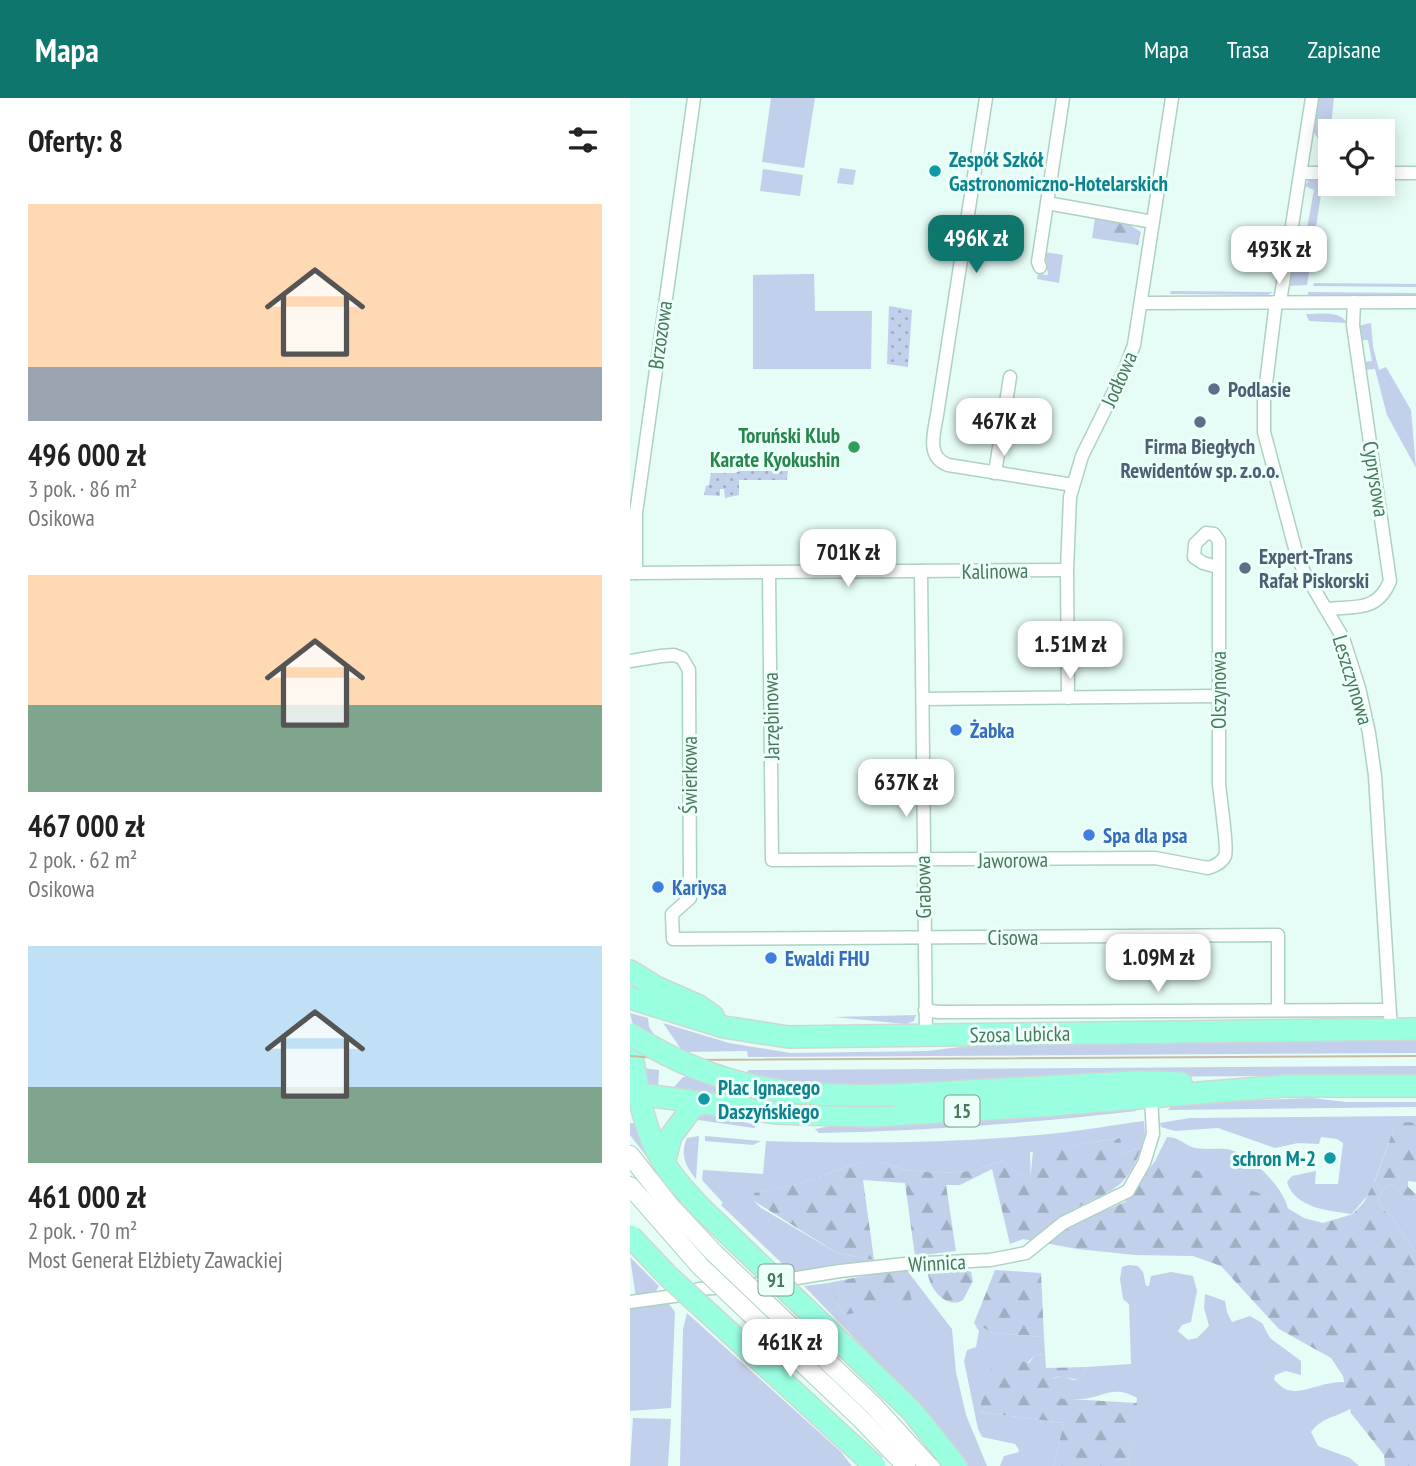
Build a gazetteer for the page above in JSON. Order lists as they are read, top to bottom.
{
  "streets": {
    "main road": ["Szosa Lubicka", "15", "91"],
    "street": [
      "Brzozowa",
      "Jodłowa",
      "Cyprysowa",
      "Kalinowa",
      "Leszczynowa",
      "Olszynowa",
      "Jarzębinowa",
      "Świerkowa",
      "Jaworowa",
      "Grabowa",
      "Cisowa",
      "Winnica"
    ]
  },
  "crossings": [
    ["Brzozowa", "Kalinowa"],
    ["Jodłowa", "Kalinowa"],
    ["Cyprysowa", "Leszczynowa"],
    ["Kalinowa", "Jarzębinowa"],
    ["Kalinowa", "Grabowa"],
    ["Leszczynowa", "Szosa Lubicka"],
    ["Olszynowa", "Jaworowa"],
    ["Jarzębinowa", "Jaworowa"],
    ["Świerkowa", "Cisowa"],
    ["Jaworowa", "Grabowa"],
    ["Grabowa", "Cisowa"],
    ["Grabowa", "Szosa Lubicka"],
    ["15", "Winnica"],
    ["15", "91"]
  ],
  "places": [
    "Zespół Szkół Gastronomiczno-Hotelarskich",
    "Podlasie",
    "Firma Biegłych Rewidentów sp. z.o.o.",
    "Toruński Klub Karate Kyokushin",
    "Expert-Trans Rafał Piskorski",
    "Żabka",
    "Spa dla psa",
    "Kariysa",
    "Ewaldi FHU",
    "Plac Ignacego Daszyńskiego",
    "schron M-2"
  ],
  "page": {
    "header": "Mapa",
    "nav": ["Mapa", "Trasa", "Zapisane"],
    "heading": "Oferty: 8",
    "list": [
      {
        "name": "496 000 zł",
        "note": "3 pok. · 86 m² · Osikowa"
      },
      {
        "name": "467 000 zł",
        "note": "2 pok. · 62 m² · Osikowa"
      },
      {
        "name": "461 000 zł",
        "note": "2 pok. · 70 m² · Most Generał Elżbiety Zawackiej"
      }
    ],
    "price": [
      "496K zł",
      "493K zł",
      "467K zł",
      "701K zł",
      "1.51M zł",
      "637K zł",
      "1.09M zł",
      "461K zł"
    ]
  }
}
